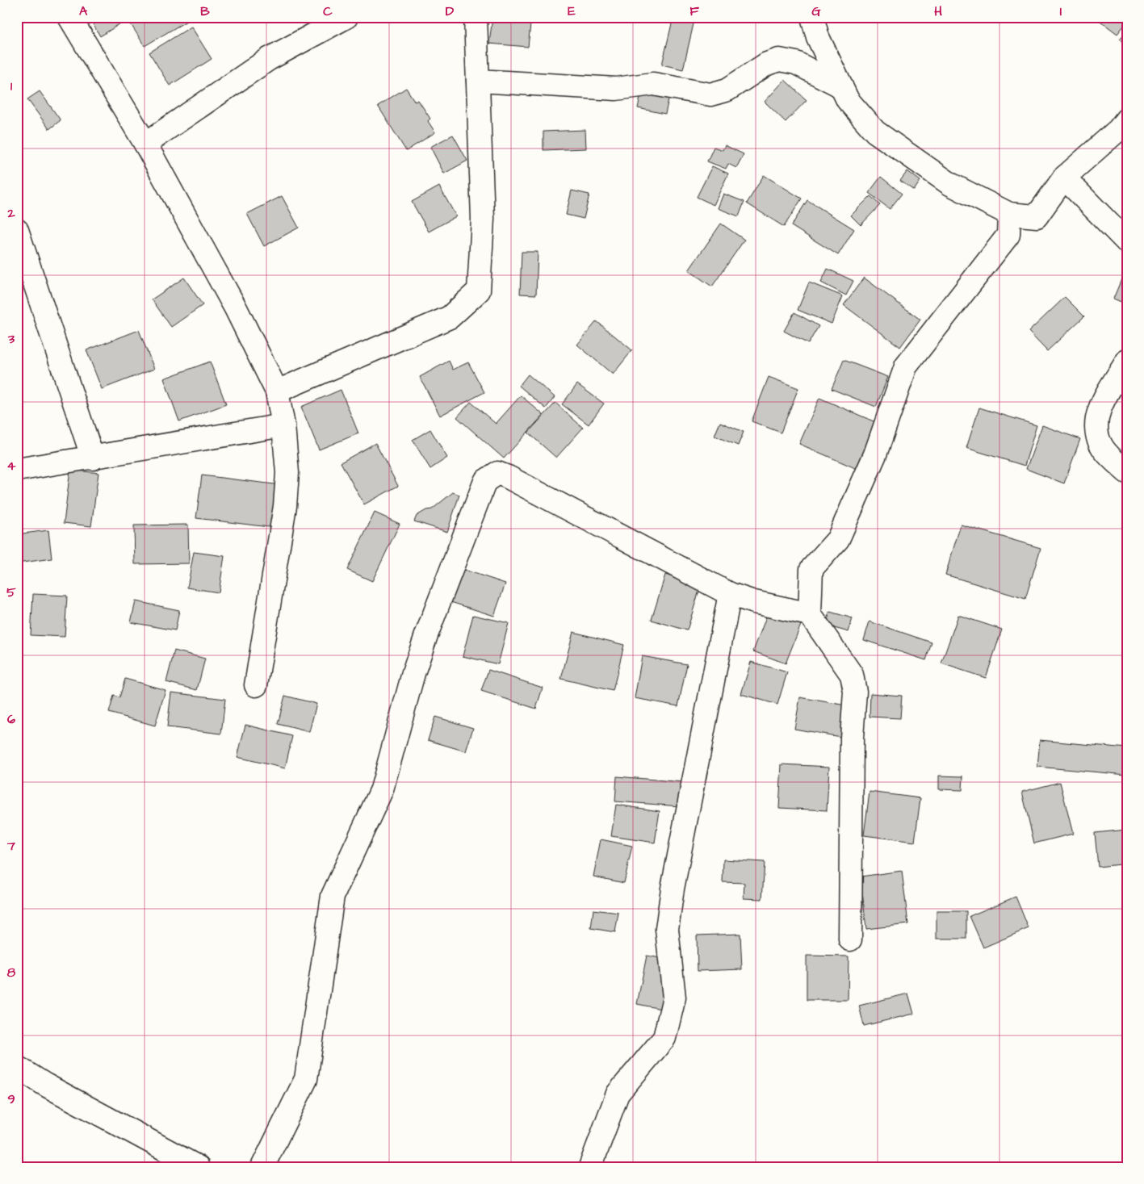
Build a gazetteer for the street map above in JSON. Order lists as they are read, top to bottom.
{
  "grid": {
    "columns": [
      "A",
      "B",
      "C",
      "D",
      "E",
      "F",
      "G",
      "H",
      "I"
    ],
    "rows": [
      "1",
      "2",
      "3",
      "4",
      "5",
      "6",
      "7",
      "8",
      "9"
    ]
  }
}
